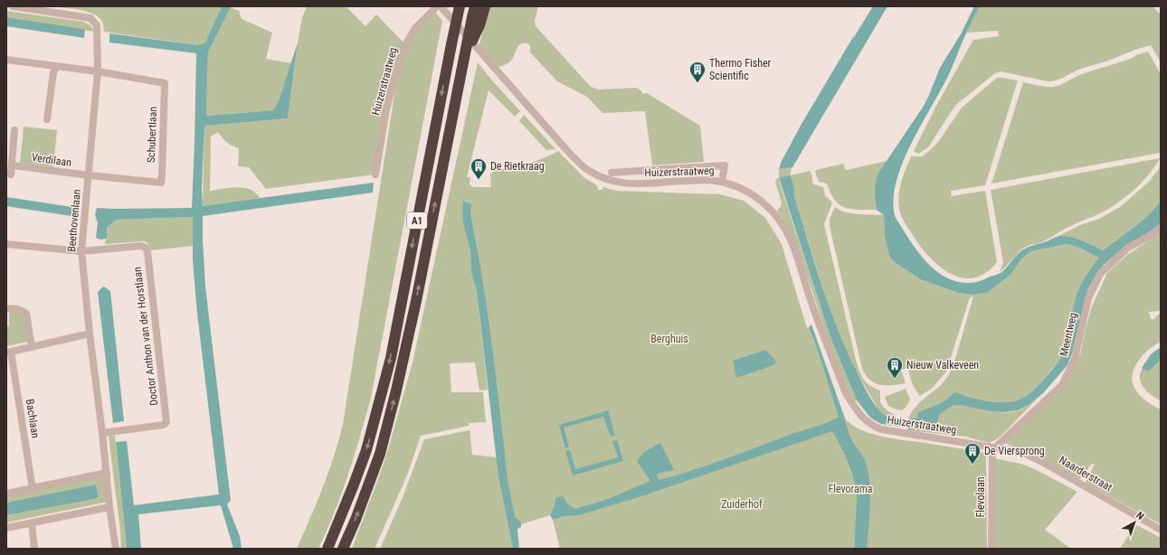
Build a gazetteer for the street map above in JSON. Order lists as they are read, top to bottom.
{
  "streets": {
    "highway": ["A1"],
    "street": [
      "Huizerstraatweg",
      "Schubertlaan",
      "Verdilaan",
      "Beethovenlaan",
      "Meentweg",
      "Doctor Anthon van der Horstlaan",
      "Bachlaan",
      "Naarderstraat",
      "Flevolaan"
    ]
  },
  "crossings": [
    ["Huizerstraatweg", "Meentweg"],
    ["Huizerstraatweg", "Naarderstraat"],
    ["Huizerstraatweg", "Flevolaan"],
    ["Schubertlaan", "Verdilaan"],
    ["Schubertlaan", "Beethovenlaan"],
    ["Verdilaan", "Beethovenlaan"],
    ["Beethovenlaan", "Doctor Anthon van der Horstlaan"],
    ["Meentweg", "Naarderstraat"],
    ["Meentweg", "Flevolaan"],
    ["Naarderstraat", "Flevolaan"]
  ],
  "parks": ["Berghuis", "Flevorama", "Zuiderhof"],
  "places": {
    "building": [
      "Thermo Fisher Scientific",
      "De Rietkraag",
      "Nieuw Valkeveen",
      "De Viersprong"
    ]
  },
  "north": "top right"
}
